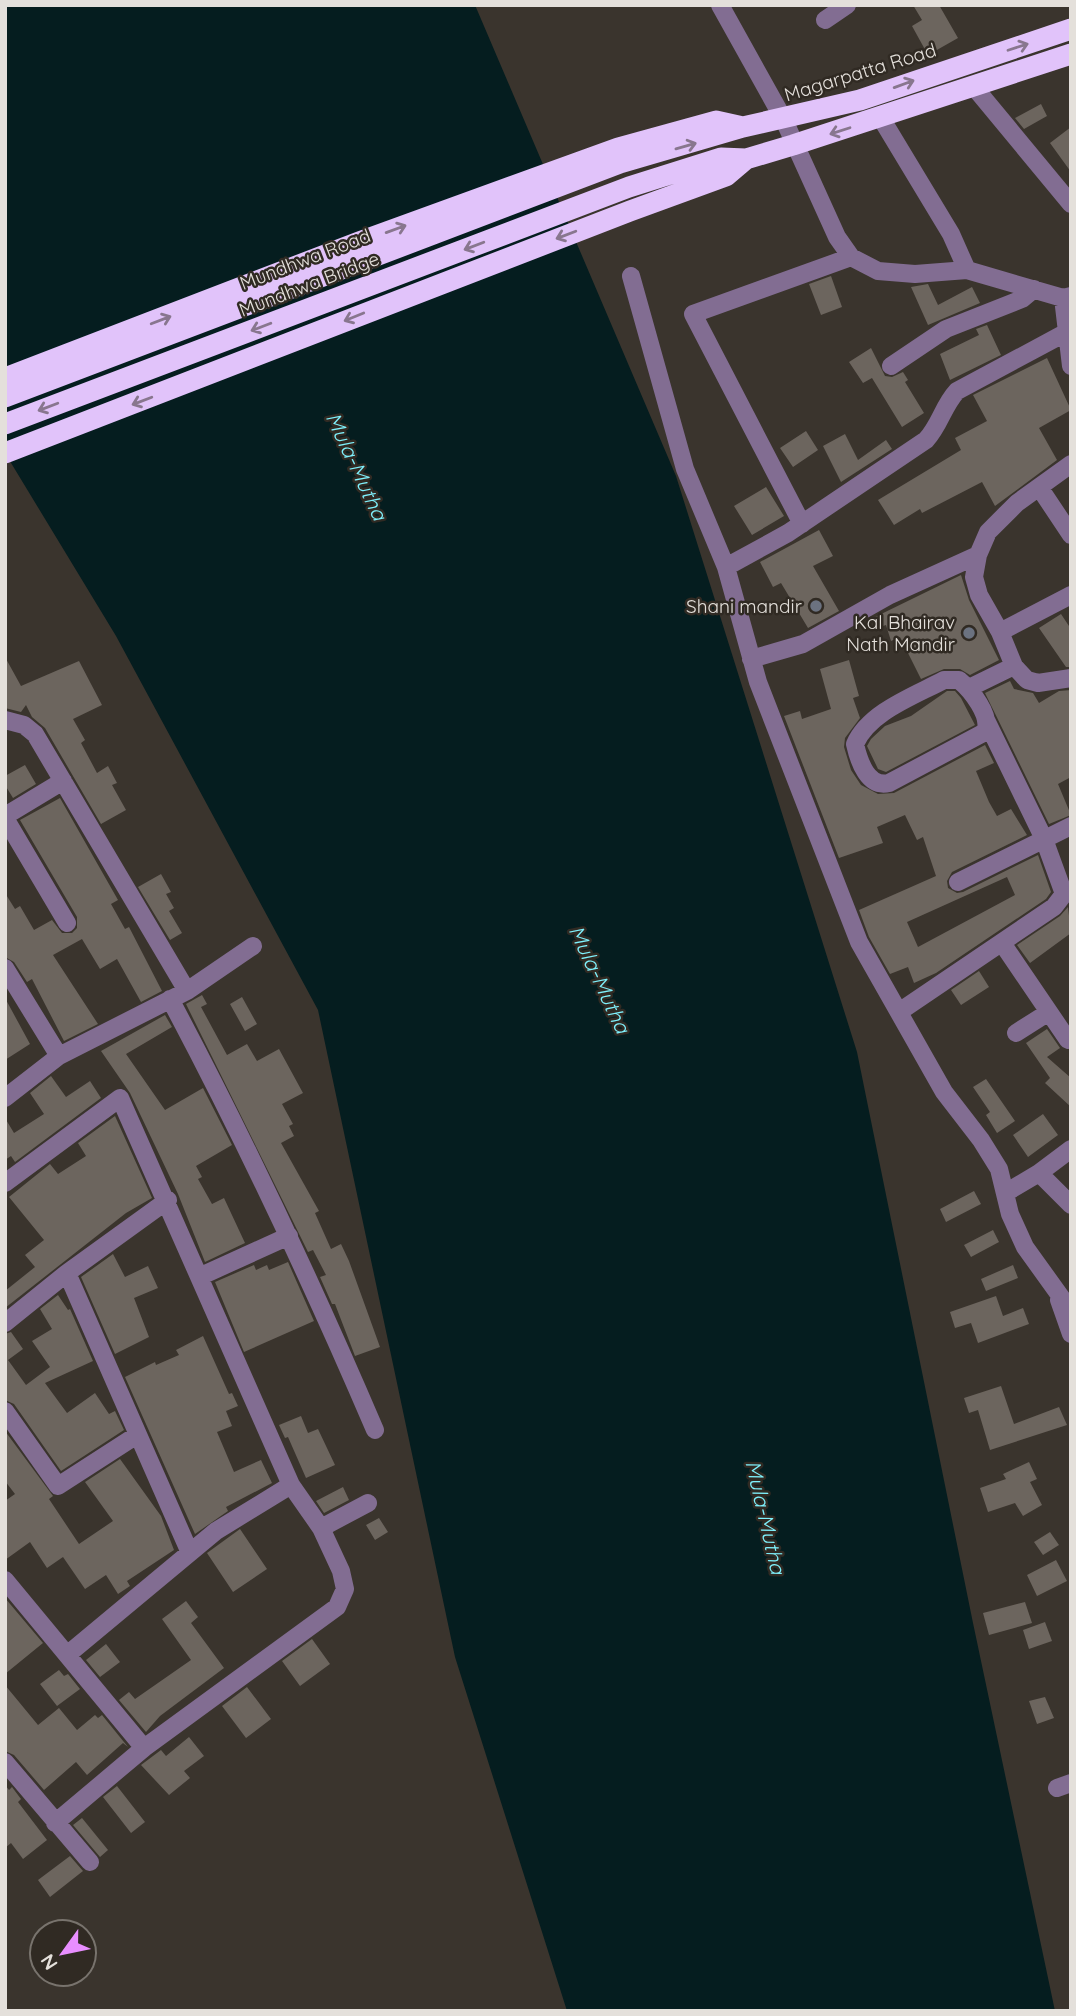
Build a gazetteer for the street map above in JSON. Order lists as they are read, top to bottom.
{
  "streets": {
    "highway": ["Magarpatta Road", "Mundhwa Road", "Mundhwa Bridge"]
  },
  "crossings": [
    ["Magarpatta Road", "Mundhwa Road"]
  ],
  "water": ["Mula-Mutha"],
  "places": ["Shani mandir", "Kal Bhairav Nath Mandir"],
  "north": "bottom left"
}
